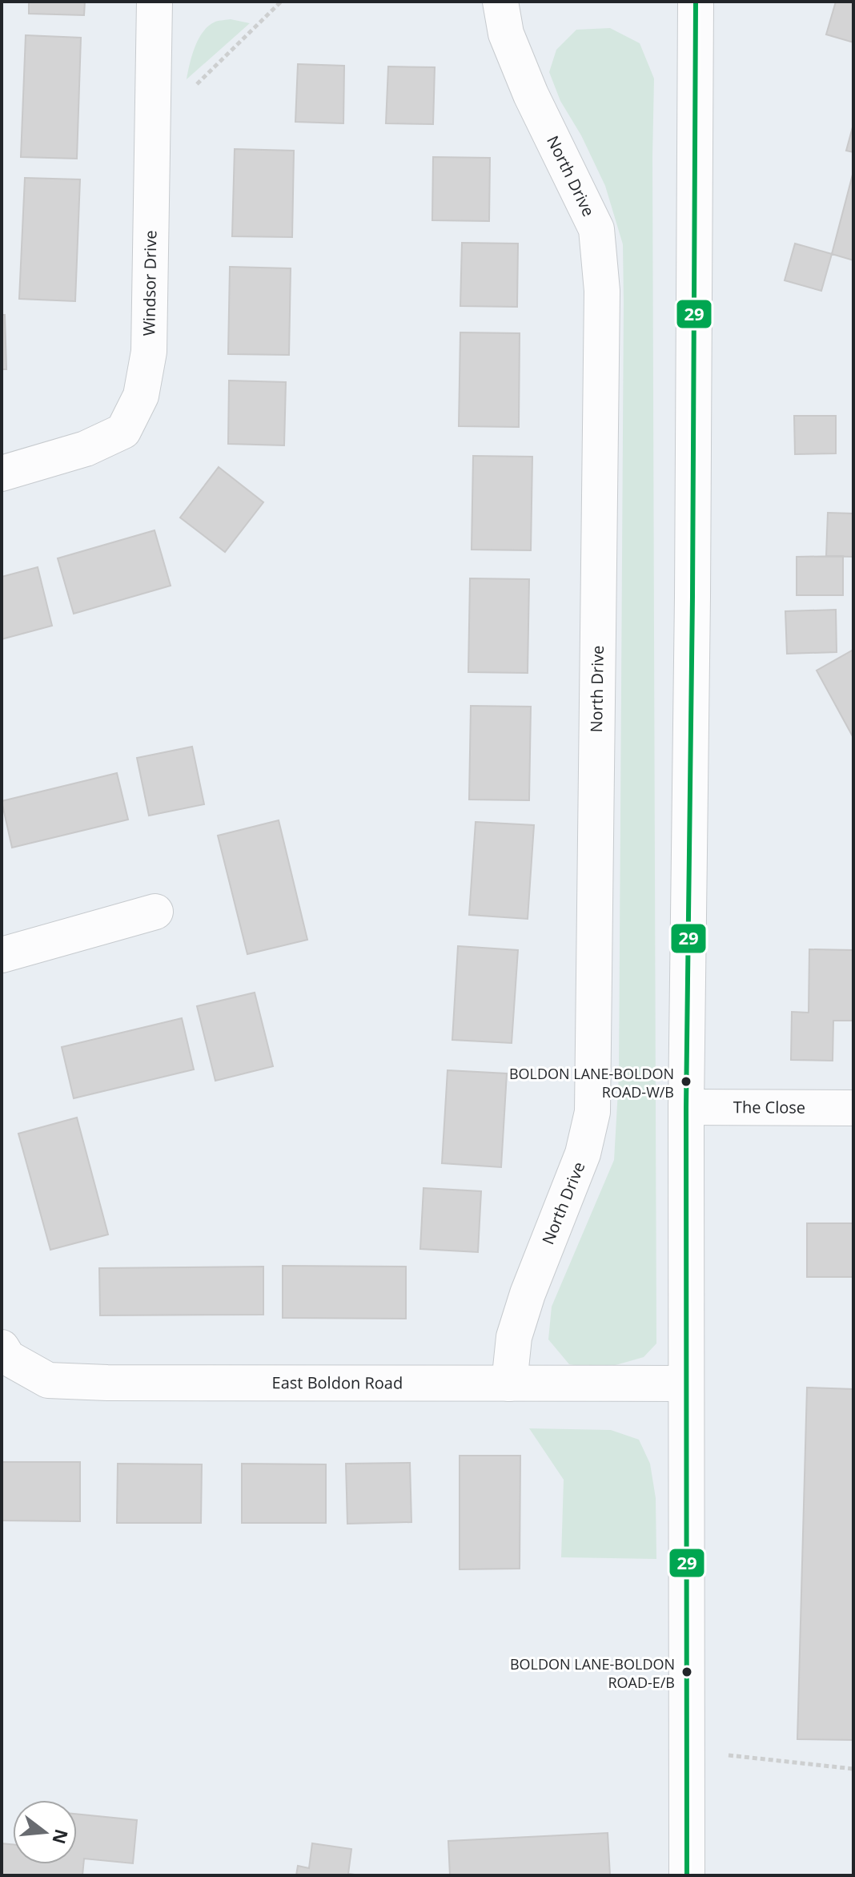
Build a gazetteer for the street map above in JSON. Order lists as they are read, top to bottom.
{
  "streets": {
    "street": [
      "North Drive",
      "Windsor Drive",
      "The Close",
      "East Boldon Road"
    ]
  },
  "crossings": [
    ["North Drive", "East Boldon Road"]
  ],
  "places": ["BOLDON LANE-BOLDON ROAD-W/B", "BOLDON LANE-BOLDON ROAD-E/B"],
  "lines": ["transit line 29"],
  "north": "right"
}
